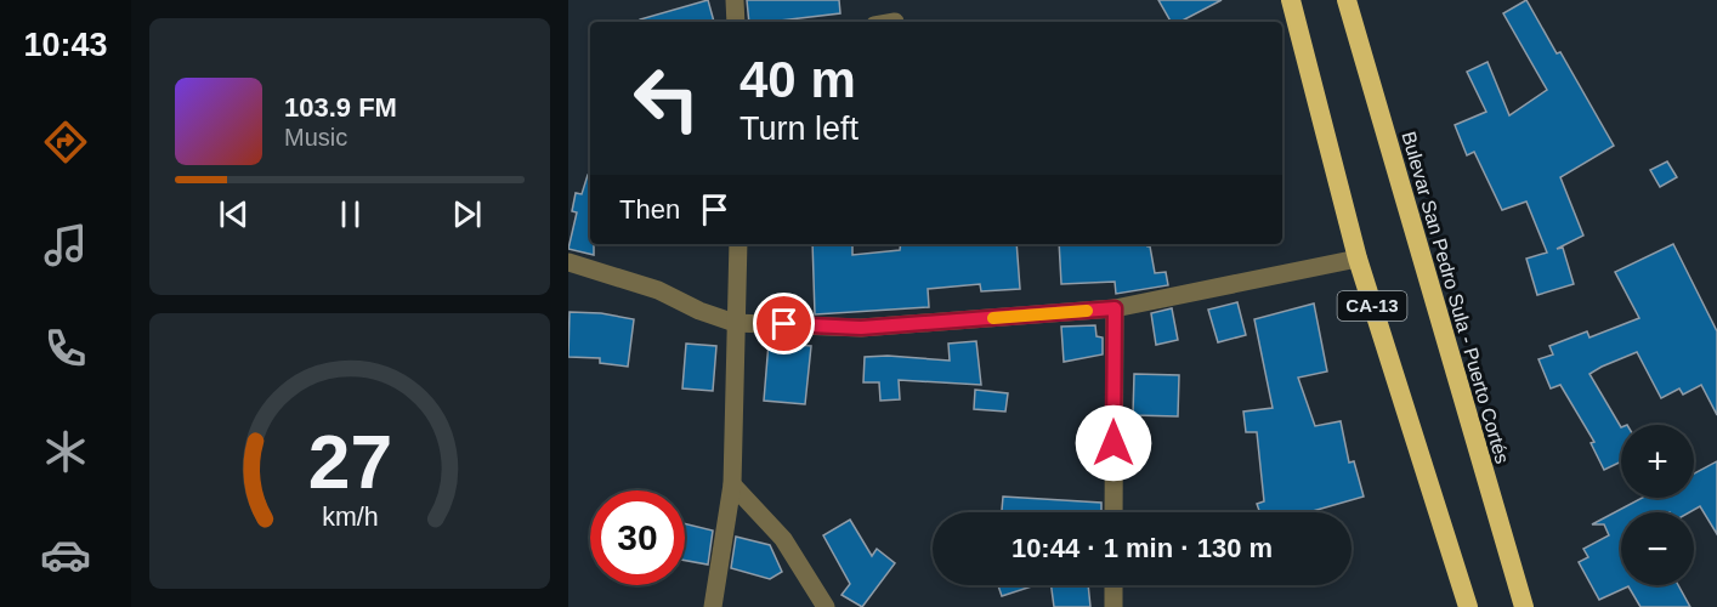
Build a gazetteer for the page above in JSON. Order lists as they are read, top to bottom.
{
  "streets": {
    "highway": ["Bulevar San Pedro Sula - Puerto Cortés", "CA-13"]
  },
  "page": {
    "tabs": "10:43",
    "turn": ["40 m", "Turn left"],
    "song": ["103.9 FM", "Music"],
    "then": "Then",
    "map_buttons": ["+", "−"],
    "limit": "30",
    "trip": "10:44 · 1 min · 130 m",
    "gauge": ["27", "km/h"]
  }
}
